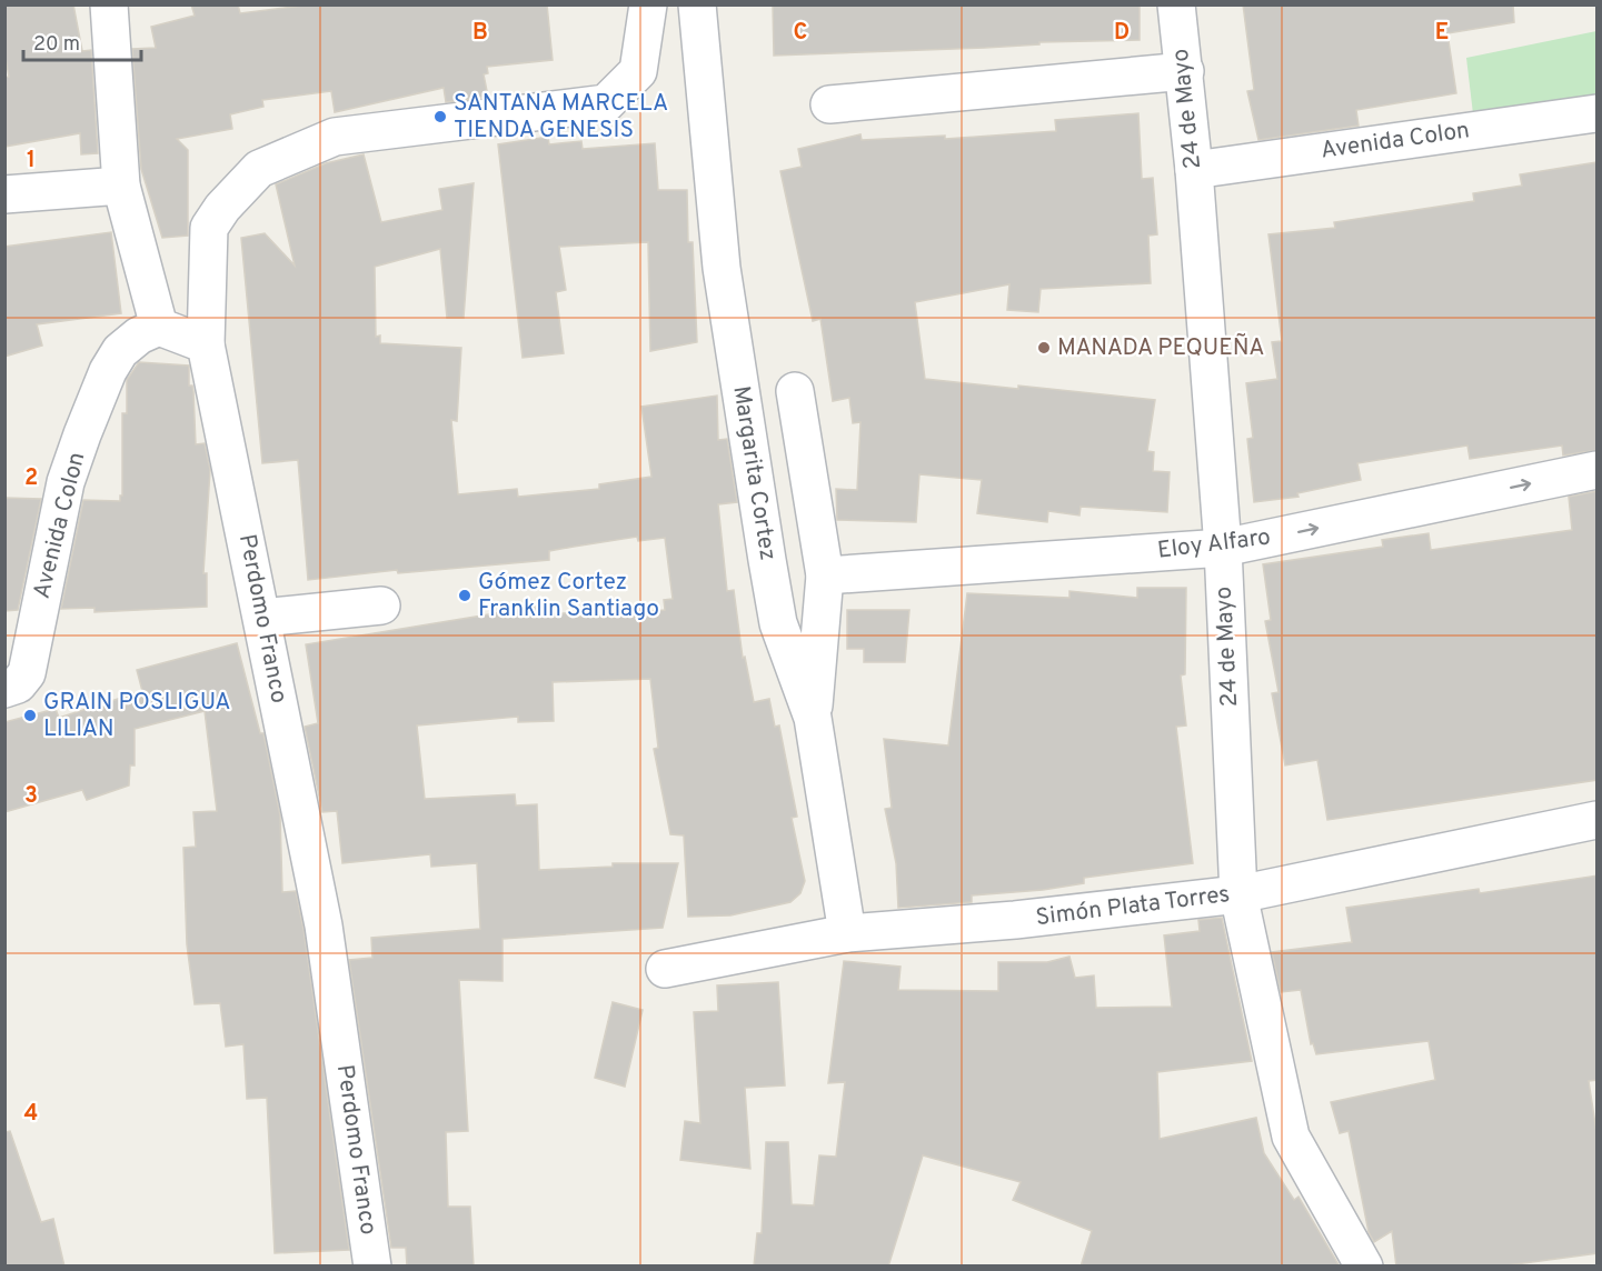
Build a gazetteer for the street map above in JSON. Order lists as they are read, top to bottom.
{
  "streets": {
    "street": [
      "24 de Mayo",
      "Avenida Colon",
      "Margarita Cortez",
      "Eloy Alfaro",
      "Perdomo Franco",
      "Simón Plata Torres"
    ]
  },
  "crossings": [
    ["24 de Mayo", "Avenida Colon"],
    ["24 de Mayo", "Eloy Alfaro"],
    ["24 de Mayo", "Simón Plata Torres"],
    ["Margarita Cortez", "Simón Plata Torres"]
  ],
  "one_way": ["Eloy Alfaro"],
  "places": [
    "SANTANA MARCELA TIENDA GENESIS",
    "MANADA PEQUEÑA",
    "Gómez Cortez Franklin Santiago",
    "GRAIN POSLIGUA LILIAN"
  ],
  "scale_bar": "20 m",
  "grid": {
    "columns": [
      "B",
      "C",
      "D",
      "E"
    ],
    "rows": [
      "1",
      "2",
      "3",
      "4"
    ]
  }
}
